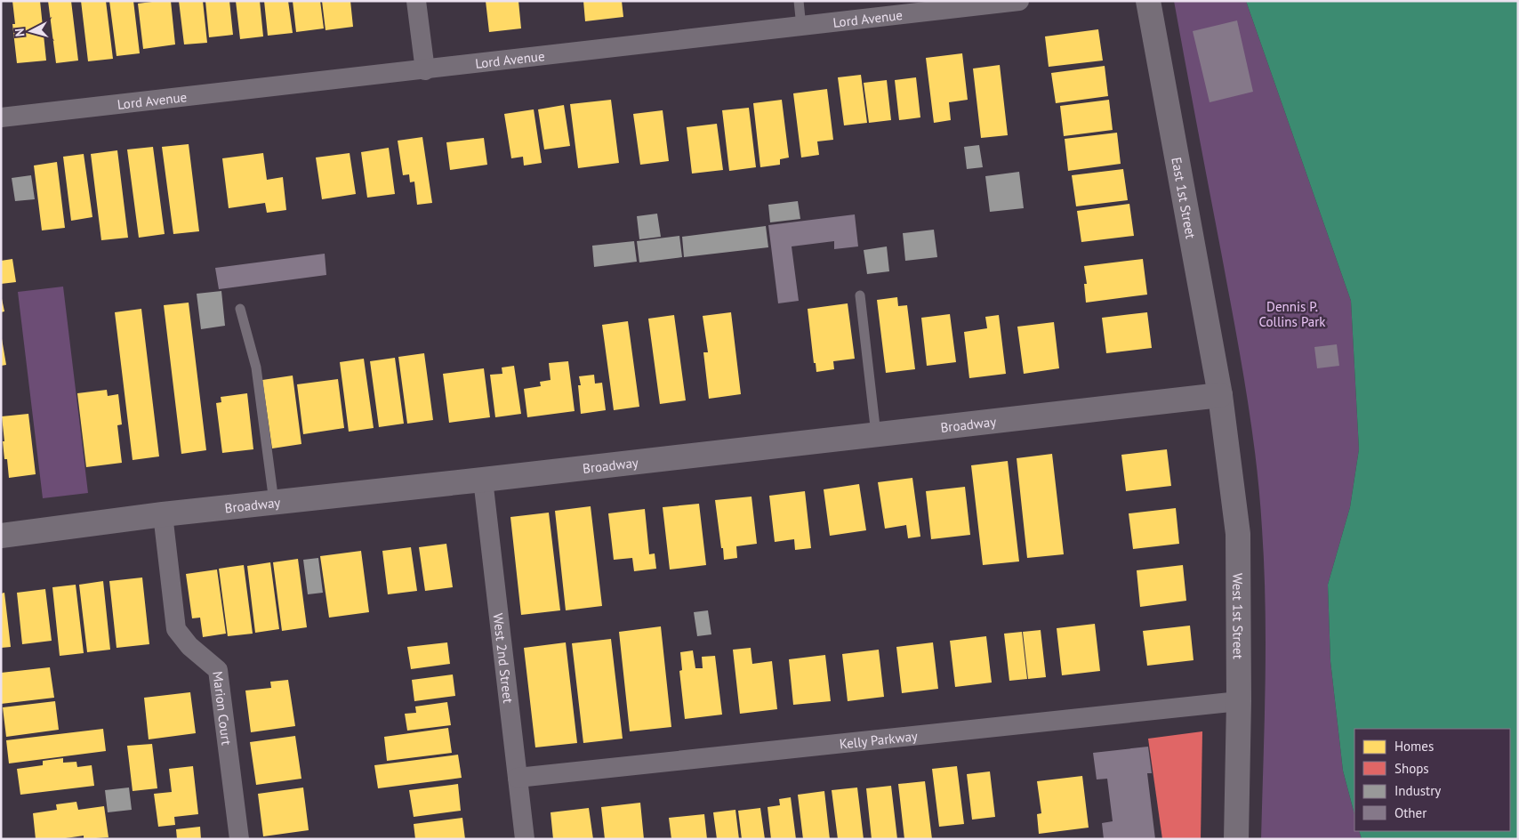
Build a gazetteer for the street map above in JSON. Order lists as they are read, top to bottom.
{
  "streets": {
    "street": [
      "Lord Avenue",
      "East 1st Street",
      "Broadway",
      "West 1st Street",
      "West 2nd Street",
      "Marion Court",
      "Kelly Parkway"
    ]
  },
  "crossings": [
    ["East 1st Street", "Broadway"],
    ["East 1st Street", "West 1st Street"],
    ["Broadway", "West 1st Street"],
    ["Broadway", "West 2nd Street"],
    ["Broadway", "Marion Court"],
    ["West 1st Street", "Kelly Parkway"],
    ["West 2nd Street", "Kelly Parkway"]
  ],
  "parks": ["Dennis P. Collins Park"],
  "legend": [
    "Homes",
    "Shops",
    "Industry",
    "Other"
  ],
  "north": "left"
}
